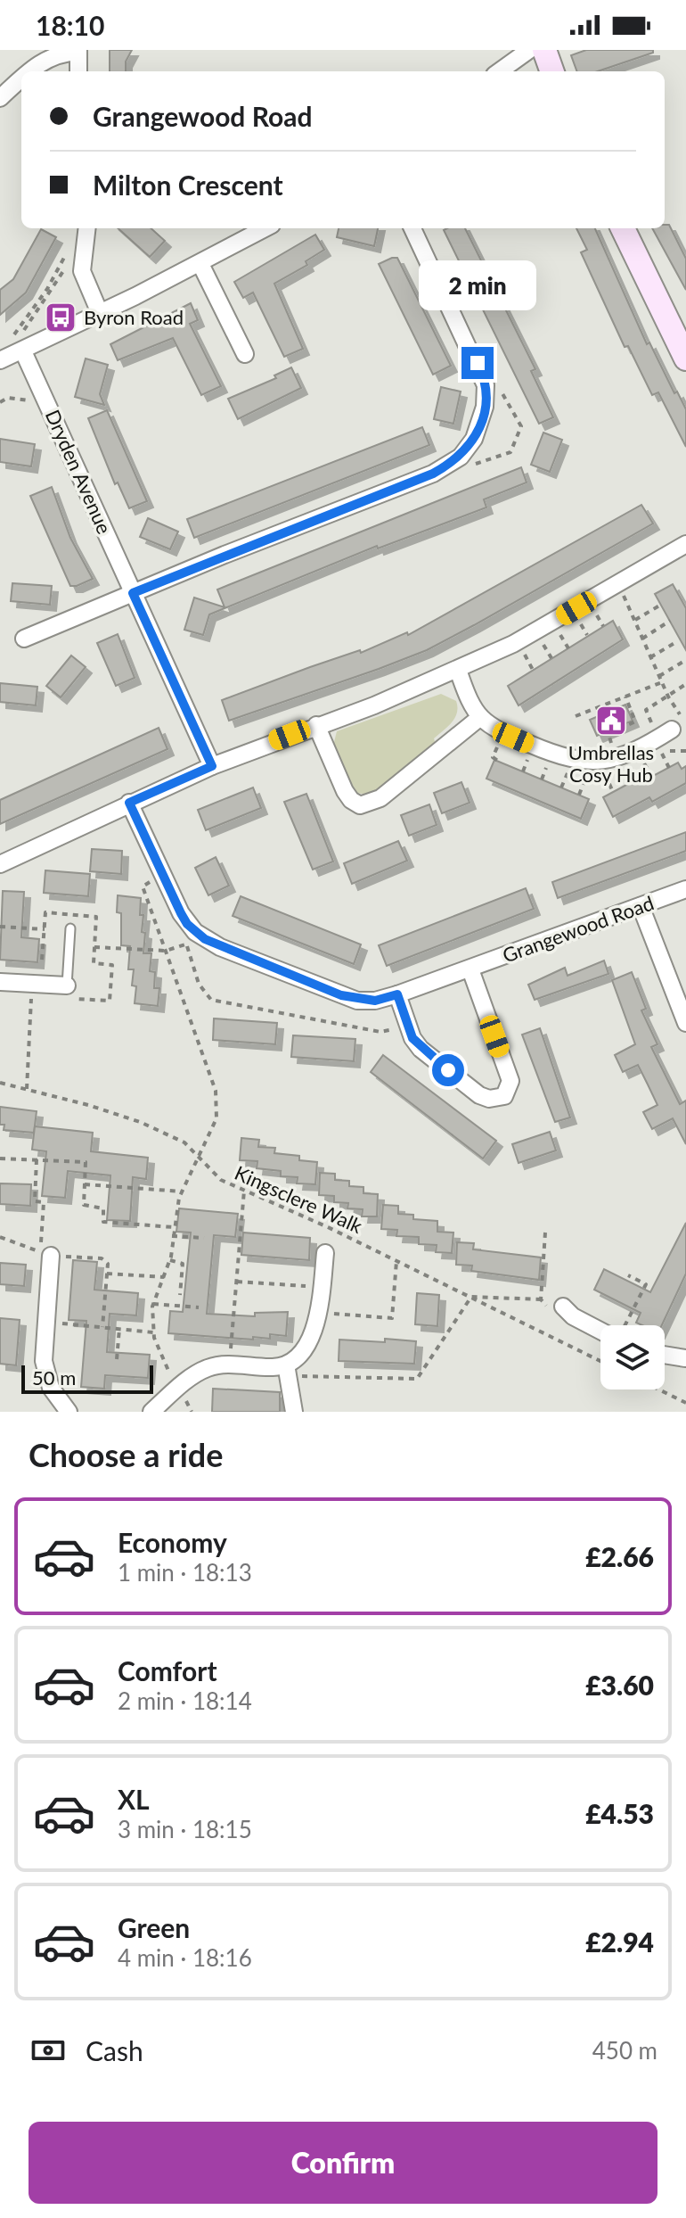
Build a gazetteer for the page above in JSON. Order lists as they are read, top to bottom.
{
  "streets": {
    "street": ["Dryden Avenue", "Grangewood Road"],
    "path": ["Kingsclere Walk"]
  },
  "places": {
    "bus stop": ["Byron Road"],
    "public building": ["Umbrellas Cosy Hub"]
  },
  "scale_bar": "50 m",
  "page": {
    "status": "18:10",
    "banner": ["Grangewood Road", "Milton Crescent"],
    "bubble": "2 min",
    "scale": "50 m",
    "heading": "Choose a ride",
    "list": [
      {
        "name": "Economy",
        "note": "1 min · 18:13",
        "value": "£2.66"
      },
      {
        "name": "Comfort",
        "note": "2 min · 18:14",
        "value": "£3.60"
      },
      {
        "name": "XL",
        "note": "3 min · 18:15",
        "value": "£4.53"
      },
      {
        "name": "Green",
        "note": "4 min · 18:16",
        "value": "£2.94"
      }
    ],
    "pay": ["Cash", "450 m"],
    "buttons": "Confirm"
  }
}
